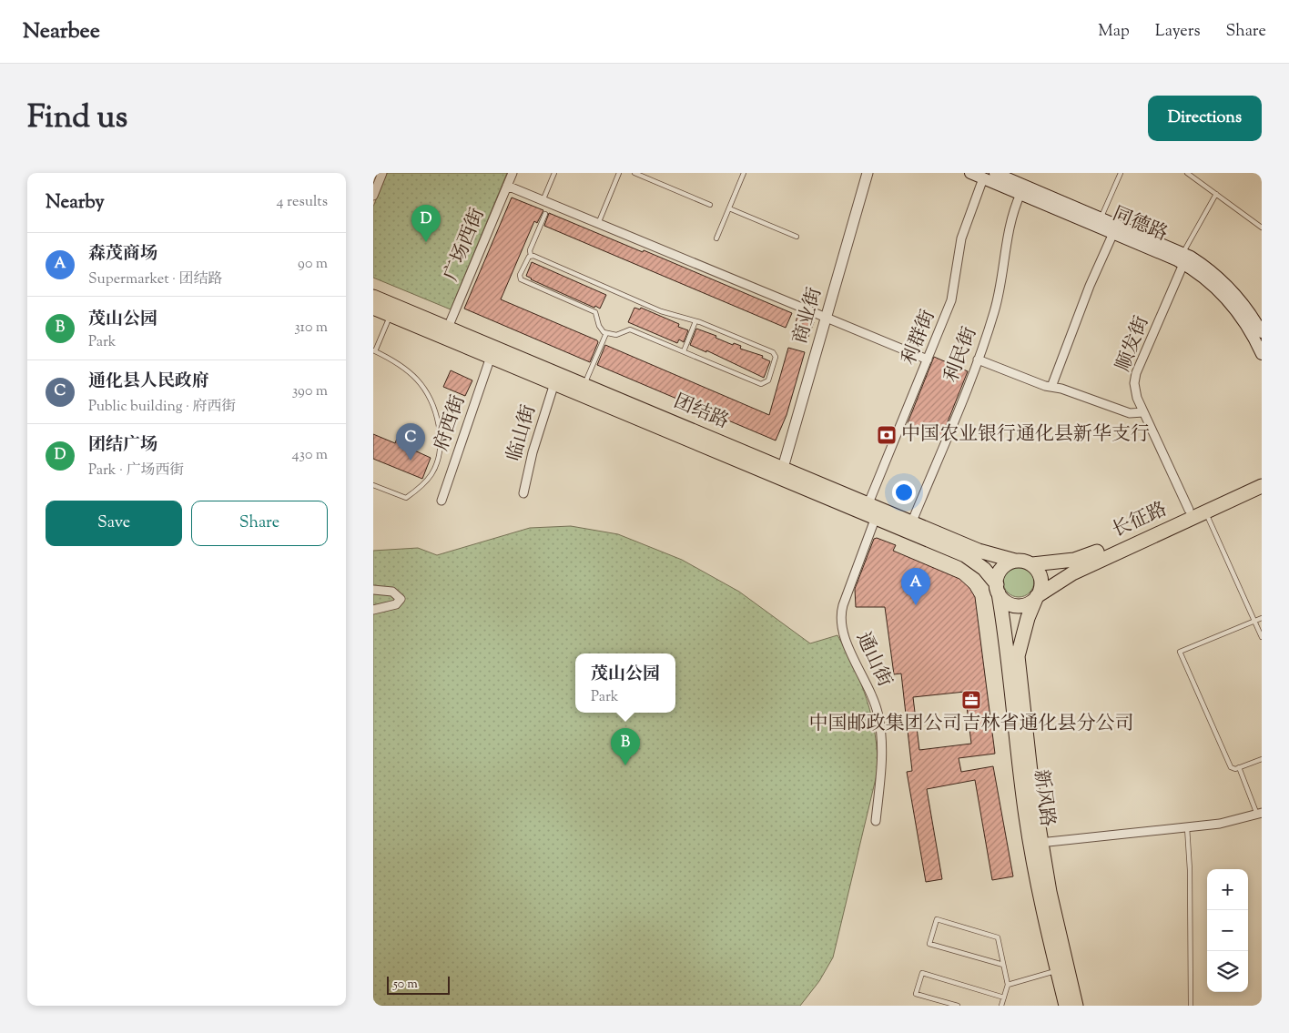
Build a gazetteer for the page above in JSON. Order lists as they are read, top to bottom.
{
  "streets": {
    "highway": ["团结路", "长征路", "新风路"],
    "main road": ["同德路"],
    "street": [
      "广场西街",
      "商业街",
      "利群街",
      "顺发街",
      "利民街",
      "府西街",
      "临山街",
      "通山街"
    ]
  },
  "crossings": [
    ["同德路", "利群街"],
    ["同德路", "顺发街"],
    ["同德路", "利民街"],
    ["广场西街", "团结路"],
    ["商业街", "团结路"],
    ["利群街", "团结路"],
    ["顺发街", "长征路"],
    ["利民街", "团结路"],
    ["团结路", "府西街"],
    ["团结路", "临山街"],
    ["团结路", "长征路"],
    ["团结路", "通山街"],
    ["团结路", "新风路"],
    ["长征路", "新风路"]
  ],
  "places": {
    "bank": ["中国农业银行通化县新华支行"],
    "office": ["中国邮政集团公司吉林省通化县分公司"]
  },
  "scale_bar": "50 m",
  "page": {
    "header": "Nearbee",
    "nav": ["Map", "Layers", "Share"],
    "title": "Find us",
    "buttons": [
      "Directions",
      ["Save", "Share"]
    ],
    "heading": ["Nearby", "4 results"],
    "pins": [
      "D",
      "C",
      "A",
      "B"
    ],
    "list": [
      {
        "mark": "A",
        "name": "森茂商场",
        "note": "Supermarket · 团结路",
        "value": "90 m"
      },
      {
        "mark": "B",
        "name": "茂山公园",
        "note": "Park",
        "value": "310 m"
      },
      {
        "mark": "C",
        "name": "通化县人民政府",
        "note": "Public building · 府西街",
        "value": "390 m"
      },
      {
        "mark": "D",
        "name": "团结广场",
        "note": "Park · 广场西街",
        "value": "430 m"
      }
    ],
    "popup": ["茂山公园", "Park"],
    "map_buttons": ["+", "−"],
    "scale": "50 m"
  }
}
